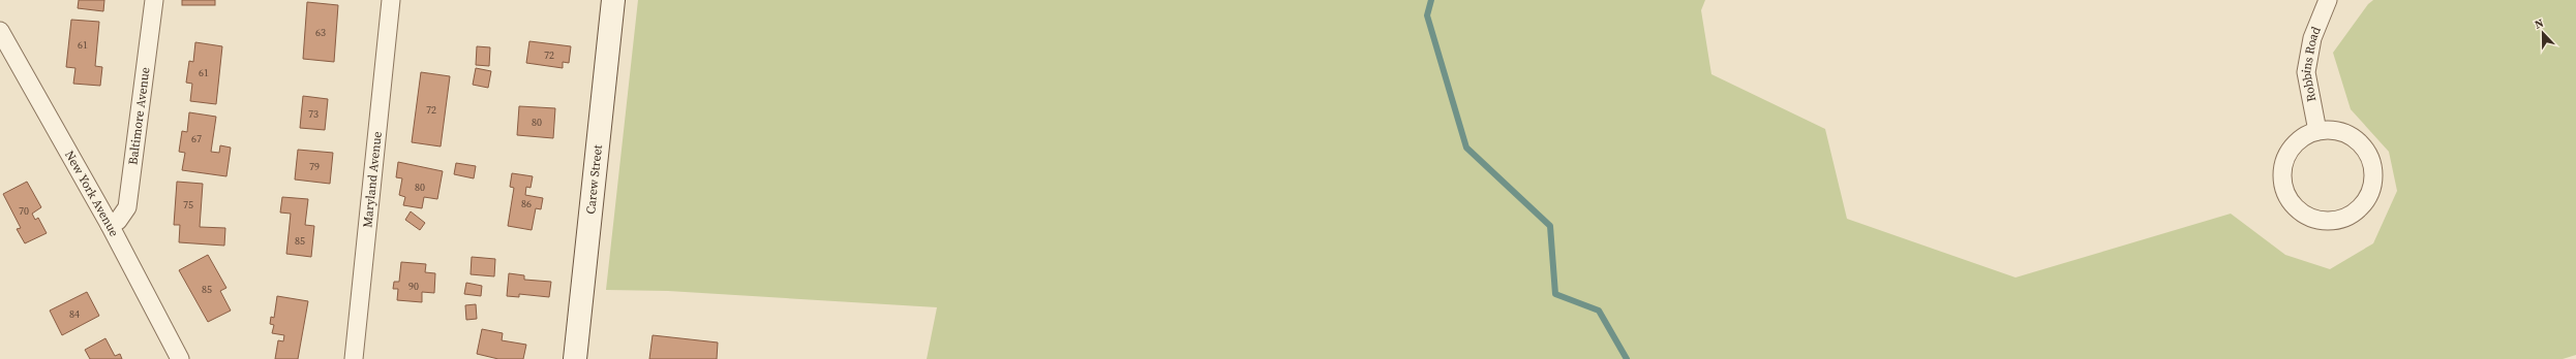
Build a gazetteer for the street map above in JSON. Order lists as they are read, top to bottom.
{
  "streets": {
    "street": [
      "Robbins Road",
      "Baltimore Avenue",
      "Maryland Avenue",
      "Carew Street",
      "New York Avenue"
    ]
  },
  "crossings": [
    ["Baltimore Avenue", "New York Avenue"]
  ],
  "house_numbers": [
    "63",
    "61",
    "72",
    "61",
    "72",
    "73",
    "80",
    "67",
    "79",
    "80",
    "86",
    "75",
    "70",
    "85",
    "90",
    "85",
    "84"
  ],
  "north": "top"
}
